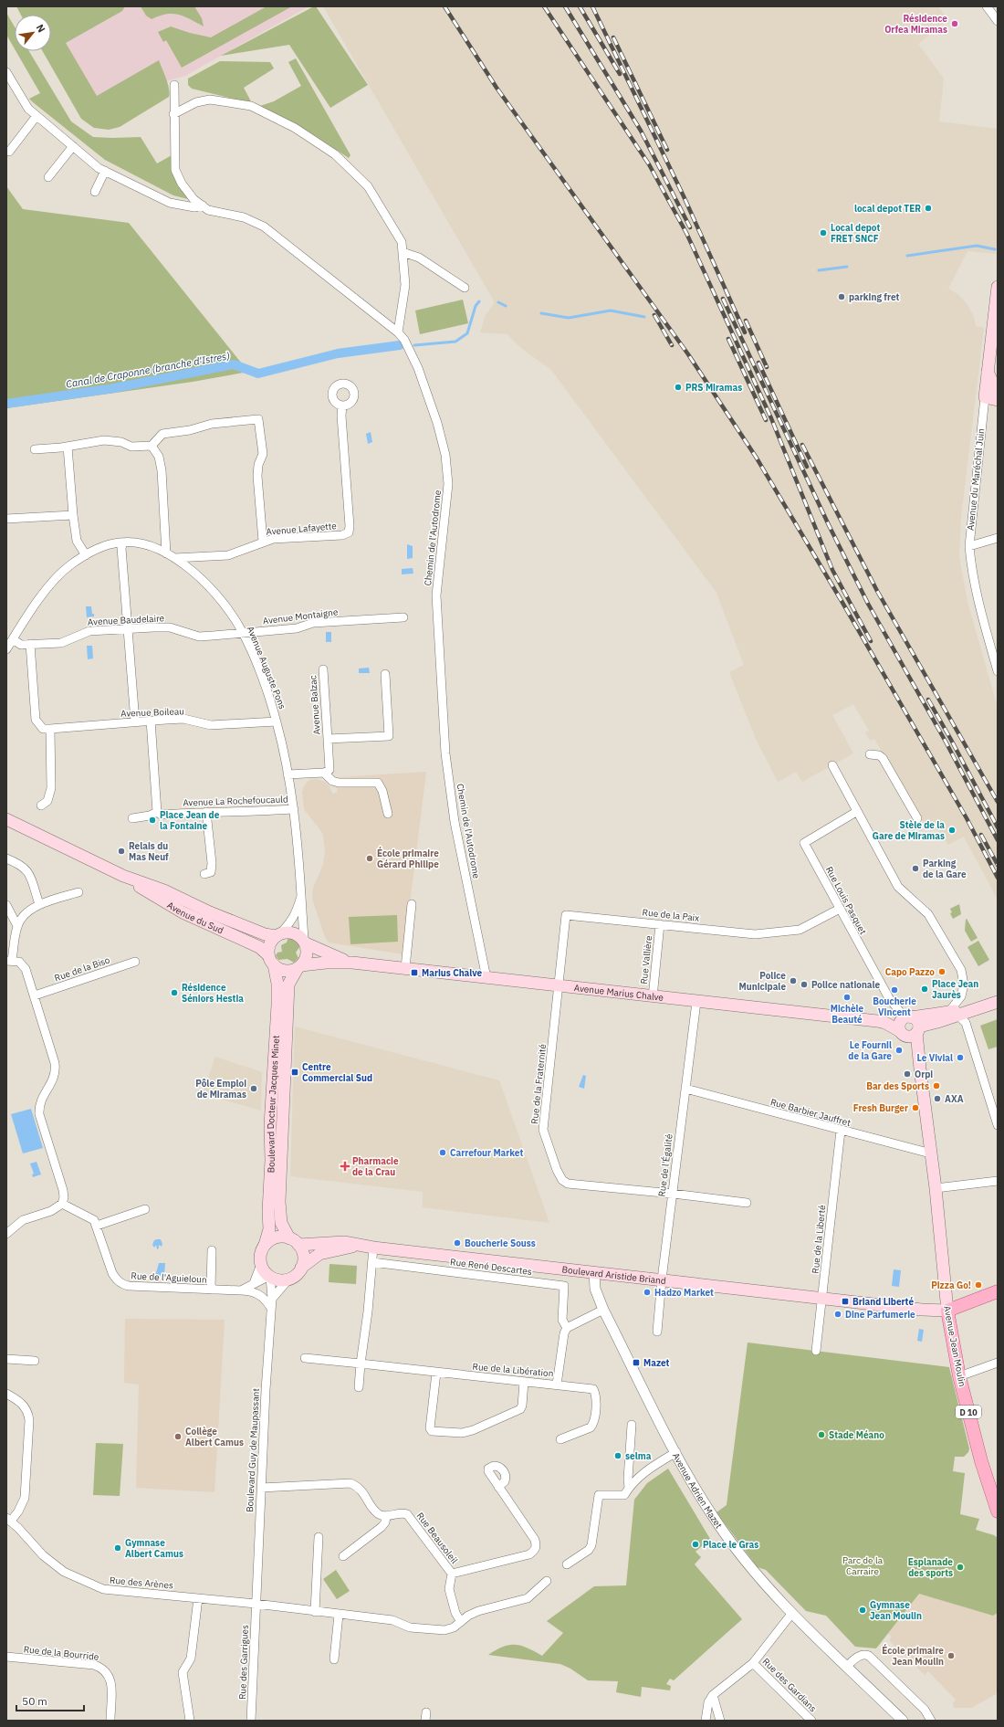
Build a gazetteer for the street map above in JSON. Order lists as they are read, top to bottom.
{
  "streets": {
    "main road": [
      "Avenue du Maréchal Juin",
      "Avenue du Sud",
      "Avenue Marius Chalve",
      "Boulevard Docteur Jacques Minet",
      "Boulevard Aristide Briand",
      "Avenue Jean Moulin",
      "D 10"
    ],
    "street": [
      "Avenue Lafayette",
      "Chemin de l'Autodrome",
      "Avenue Montaigne",
      "Avenue Baudelaire",
      "Avenue Auguste Pons",
      "Avenue Balzac",
      "Avenue Boileau",
      "Avenue La Rochefoucauld",
      "Rue Louis Pasquet",
      "Rue de la Paix",
      "Rue Vallière",
      "Rue de la Biso",
      "Rue de la Fraternité",
      "Rue Barbier Jauffret",
      "Rue de l'Égalité",
      "Rue de la Liberté",
      "Rue René Descartes",
      "Rue de l'Aguieloun",
      "Rue de la Libération",
      "Boulevard Guy de Maupassant",
      "Avenue Adrien Mazet",
      "Rue Beausoleil",
      "Rue des Arènes",
      "Rue de la Bourride",
      "Rue des Garrigues",
      "Rue des Gardians"
    ]
  },
  "crossings": [
    ["Avenue Lafayette", "Avenue Auguste Pons"],
    ["Chemin de l'Autodrome", "Avenue Marius Chalve"],
    ["Avenue Montaigne", "Avenue Baudelaire"],
    ["Avenue Montaigne", "Avenue Auguste Pons"],
    ["Avenue Baudelaire", "Avenue Auguste Pons"],
    ["Avenue Auguste Pons", "Avenue Boileau"],
    ["Avenue Auguste Pons", "Avenue La Rochefoucauld"],
    ["Avenue Auguste Pons", "Avenue du Sud"],
    ["Avenue Auguste Pons", "Avenue Marius Chalve"],
    ["Avenue Auguste Pons", "Boulevard Docteur Jacques Minet"],
    ["Rue Louis Pasquet", "Rue de la Paix"],
    ["Rue Louis Pasquet", "Avenue Marius Chalve"],
    ["Rue Louis Pasquet", "Avenue Jean Moulin"],
    ["Rue de la Paix", "Rue Vallière"],
    ["Rue de la Paix", "Avenue Marius Chalve"],
    ["Rue de la Paix", "Rue de la Fraternité"],
    ["Avenue du Sud", "Avenue Marius Chalve"],
    ["Avenue du Sud", "Boulevard Docteur Jacques Minet"],
    ["Rue Vallière", "Avenue Marius Chalve"],
    ["Avenue Marius Chalve", "Rue de la Fraternité"],
    ["Avenue Marius Chalve", "Boulevard Docteur Jacques Minet"],
    ["Avenue Marius Chalve", "Rue de l'Égalité"],
    ["Avenue Marius Chalve", "Avenue Jean Moulin"],
    ["Rue de la Fraternité", "Rue de l'Égalité"],
    ["Boulevard Docteur Jacques Minet", "Boulevard Aristide Briand"],
    ["Rue Barbier Jauffret", "Rue de l'Égalité"],
    ["Rue Barbier Jauffret", "Rue de la Liberté"],
    ["Rue Barbier Jauffret", "Avenue Jean Moulin"],
    ["Rue de l'Égalité", "Boulevard Aristide Briand"],
    ["Rue de la Liberté", "Boulevard Aristide Briand"],
    ["Rue René Descartes", "Rue de la Libération"],
    ["Boulevard Aristide Briand", "Avenue Jean Moulin"],
    ["Boulevard Aristide Briand", "Avenue Adrien Mazet"],
    ["Rue de l'Aguieloun", "Boulevard Guy de Maupassant"],
    ["Boulevard Guy de Maupassant", "Rue des Arènes"],
    ["Boulevard Guy de Maupassant", "Rue des Garrigues"],
    ["Rue des Arènes", "Rue des Garrigues"]
  ],
  "water": ["Canal de Craponne (branche d'Istres)"],
  "parks": ["Parc de la Carraire"],
  "places": {
    "other": [
      "Résidence Orfea Miramas",
      "local depot TER",
      "Local depot FRET SNCF",
      "parking fret",
      "PRS Miramas",
      "Place Jean de la Fontaine",
      "Stèle de la Gare de Miramas",
      "Relais du Mas Neuf",
      "École primaire Gérard Philipe",
      "Parking de la Gare",
      "Capo Pazzo",
      "Police Municipale",
      "Police nationale",
      "Place Jean Jaurès",
      "Boucherie Vincent",
      "Résidence Séniors Hestia",
      "Michèle Beauté",
      "Le Fournil de la Gare",
      "Le Vivial",
      "Orpi",
      "Bar des Sports",
      "Pôle Emploi de Miramas",
      "AXA",
      "Fresh Burger",
      "Carrefour Market",
      "Boucherie Souss",
      "Pizza Go!",
      "Hadzo Market",
      "Dine Parfumerie",
      "Stade Méano",
      "Collège Albert Camus",
      "selma",
      "Place le Gras",
      "Gymnase Albert Camus",
      "Esplanade des sports",
      "Gymnase Jean Moulin",
      "École primaire Jean Moulin"
    ],
    "transit": [
      "Marius Chalve",
      "Centre Commercial Sud",
      "Briand Liberté",
      "Mazet"
    ],
    "health": ["Pharmacie de la Crau"]
  },
  "scale_bar": "50 m",
  "north": "top right"
}
